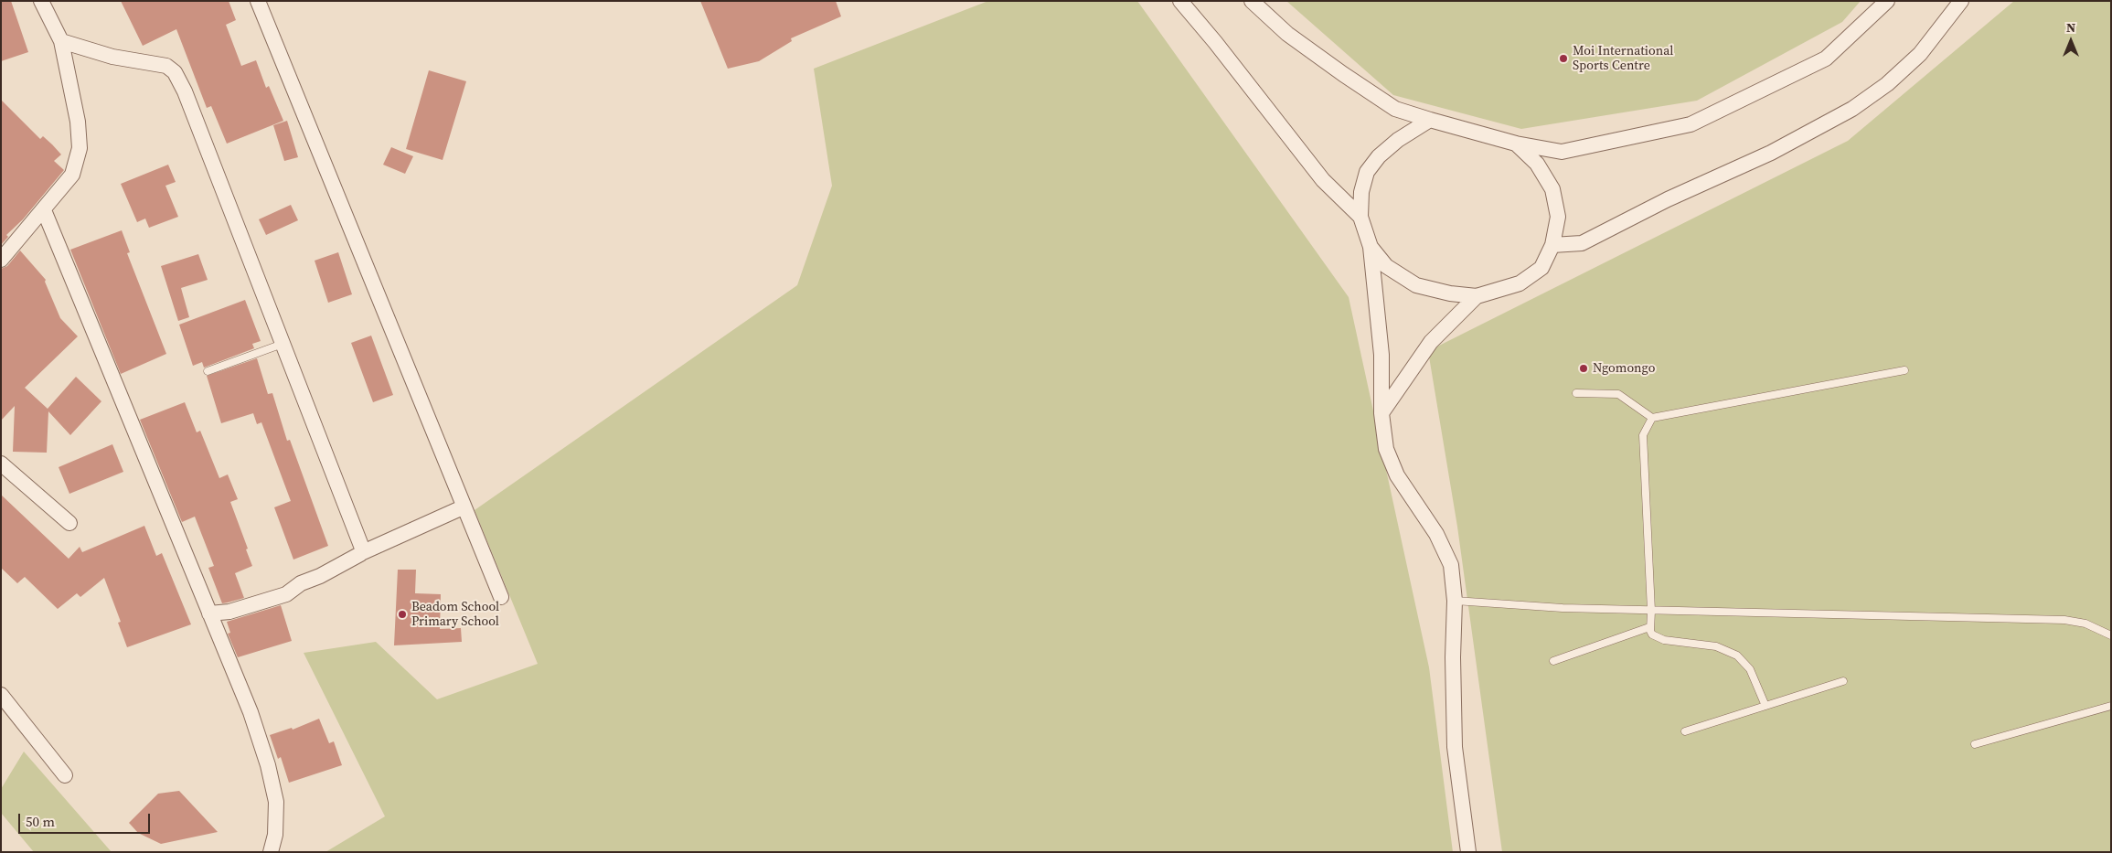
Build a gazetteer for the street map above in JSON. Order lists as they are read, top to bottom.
{
  "places": ["Moi International Sports Centre", "Ngomongo", "Beadom School Primary School"],
  "scale_bar": "50 m",
  "north": "top"
}
